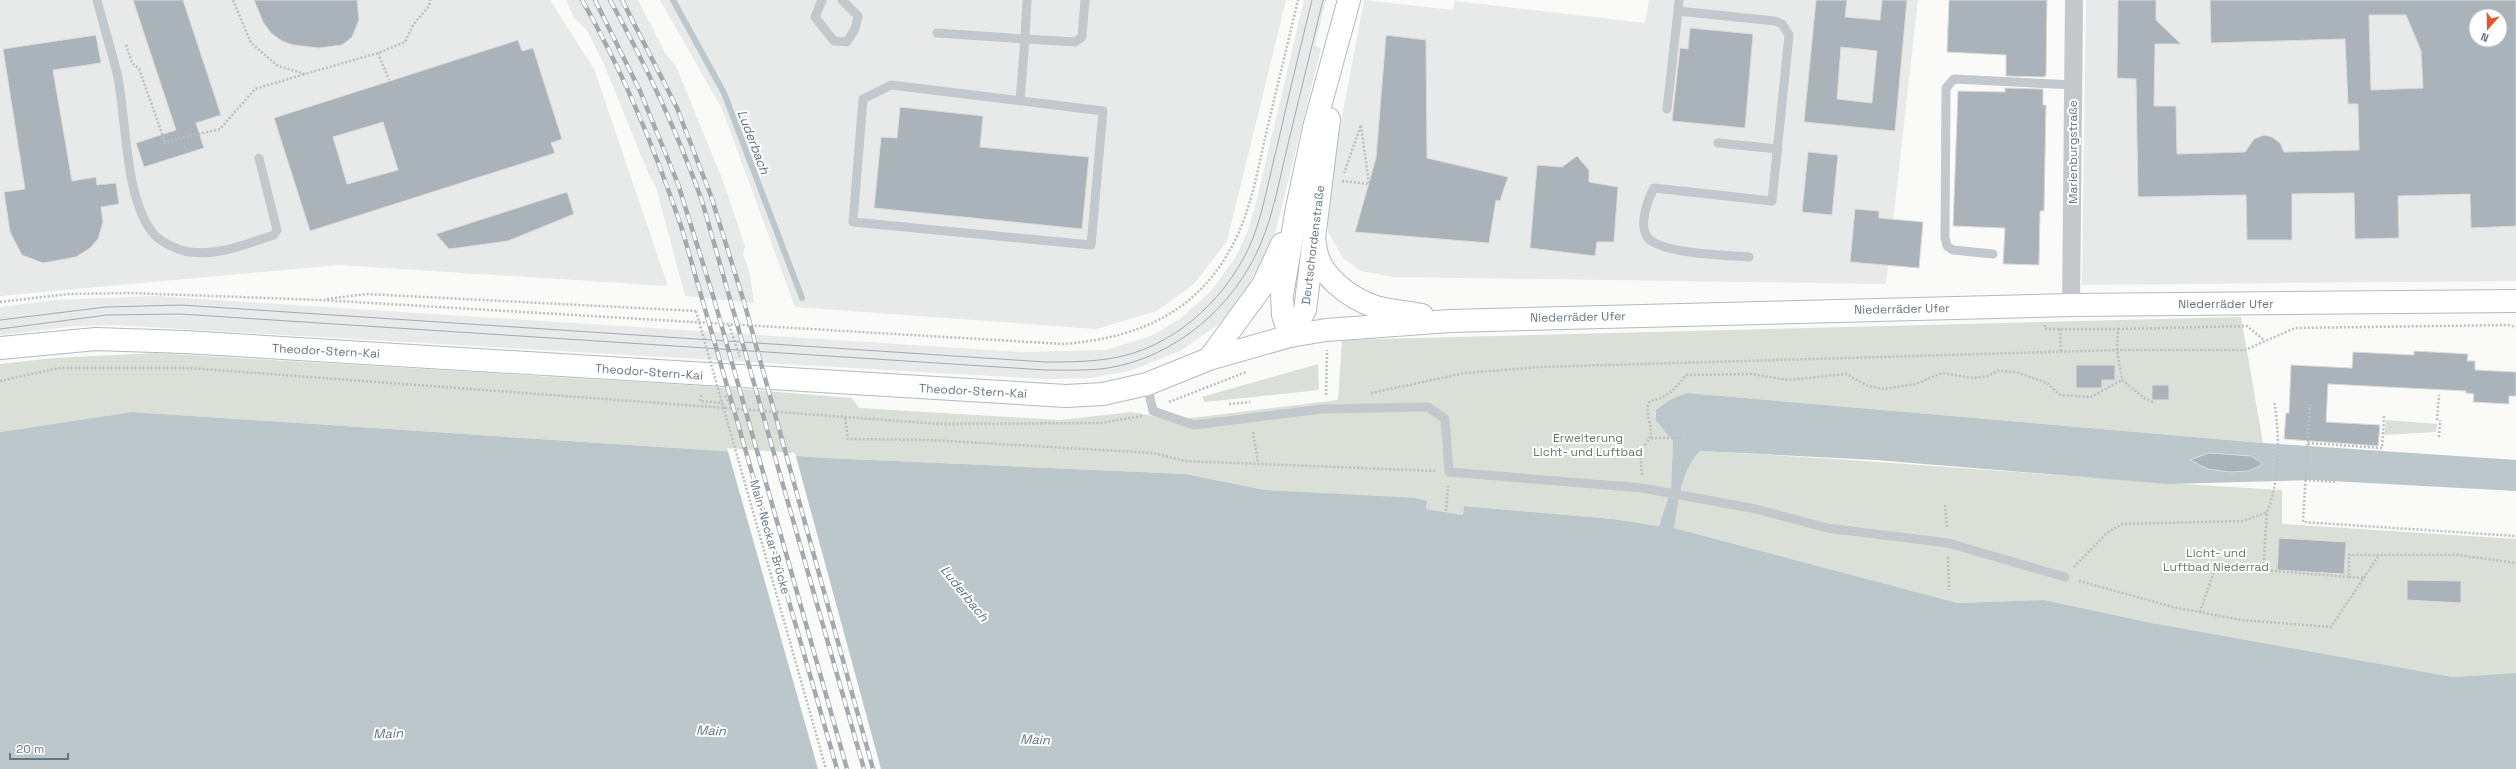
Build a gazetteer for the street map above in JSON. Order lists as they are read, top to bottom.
{
  "streets": {
    "main road": ["Deutschordenstraße", "Niederräder Ufer", "Theodor-Stern-Kai"],
    "street": ["Marienburgstraße"],
    "path": ["Main-Neckar-Brücke"]
  },
  "crossings": [
    ["Marienburgstraße", "Niederräder Ufer"],
    ["Deutschordenstraße", "Niederräder Ufer"],
    ["Deutschordenstraße", "Theodor-Stern-Kai"],
    ["Niederräder Ufer", "Theodor-Stern-Kai"]
  ],
  "water": ["Luderbach", "Main"],
  "parks": ["Erweiterung Licht- und Luftbad", "Licht- und Luftbad Niederrad"],
  "scale_bar": "20 m",
  "north": "bottom"
}
